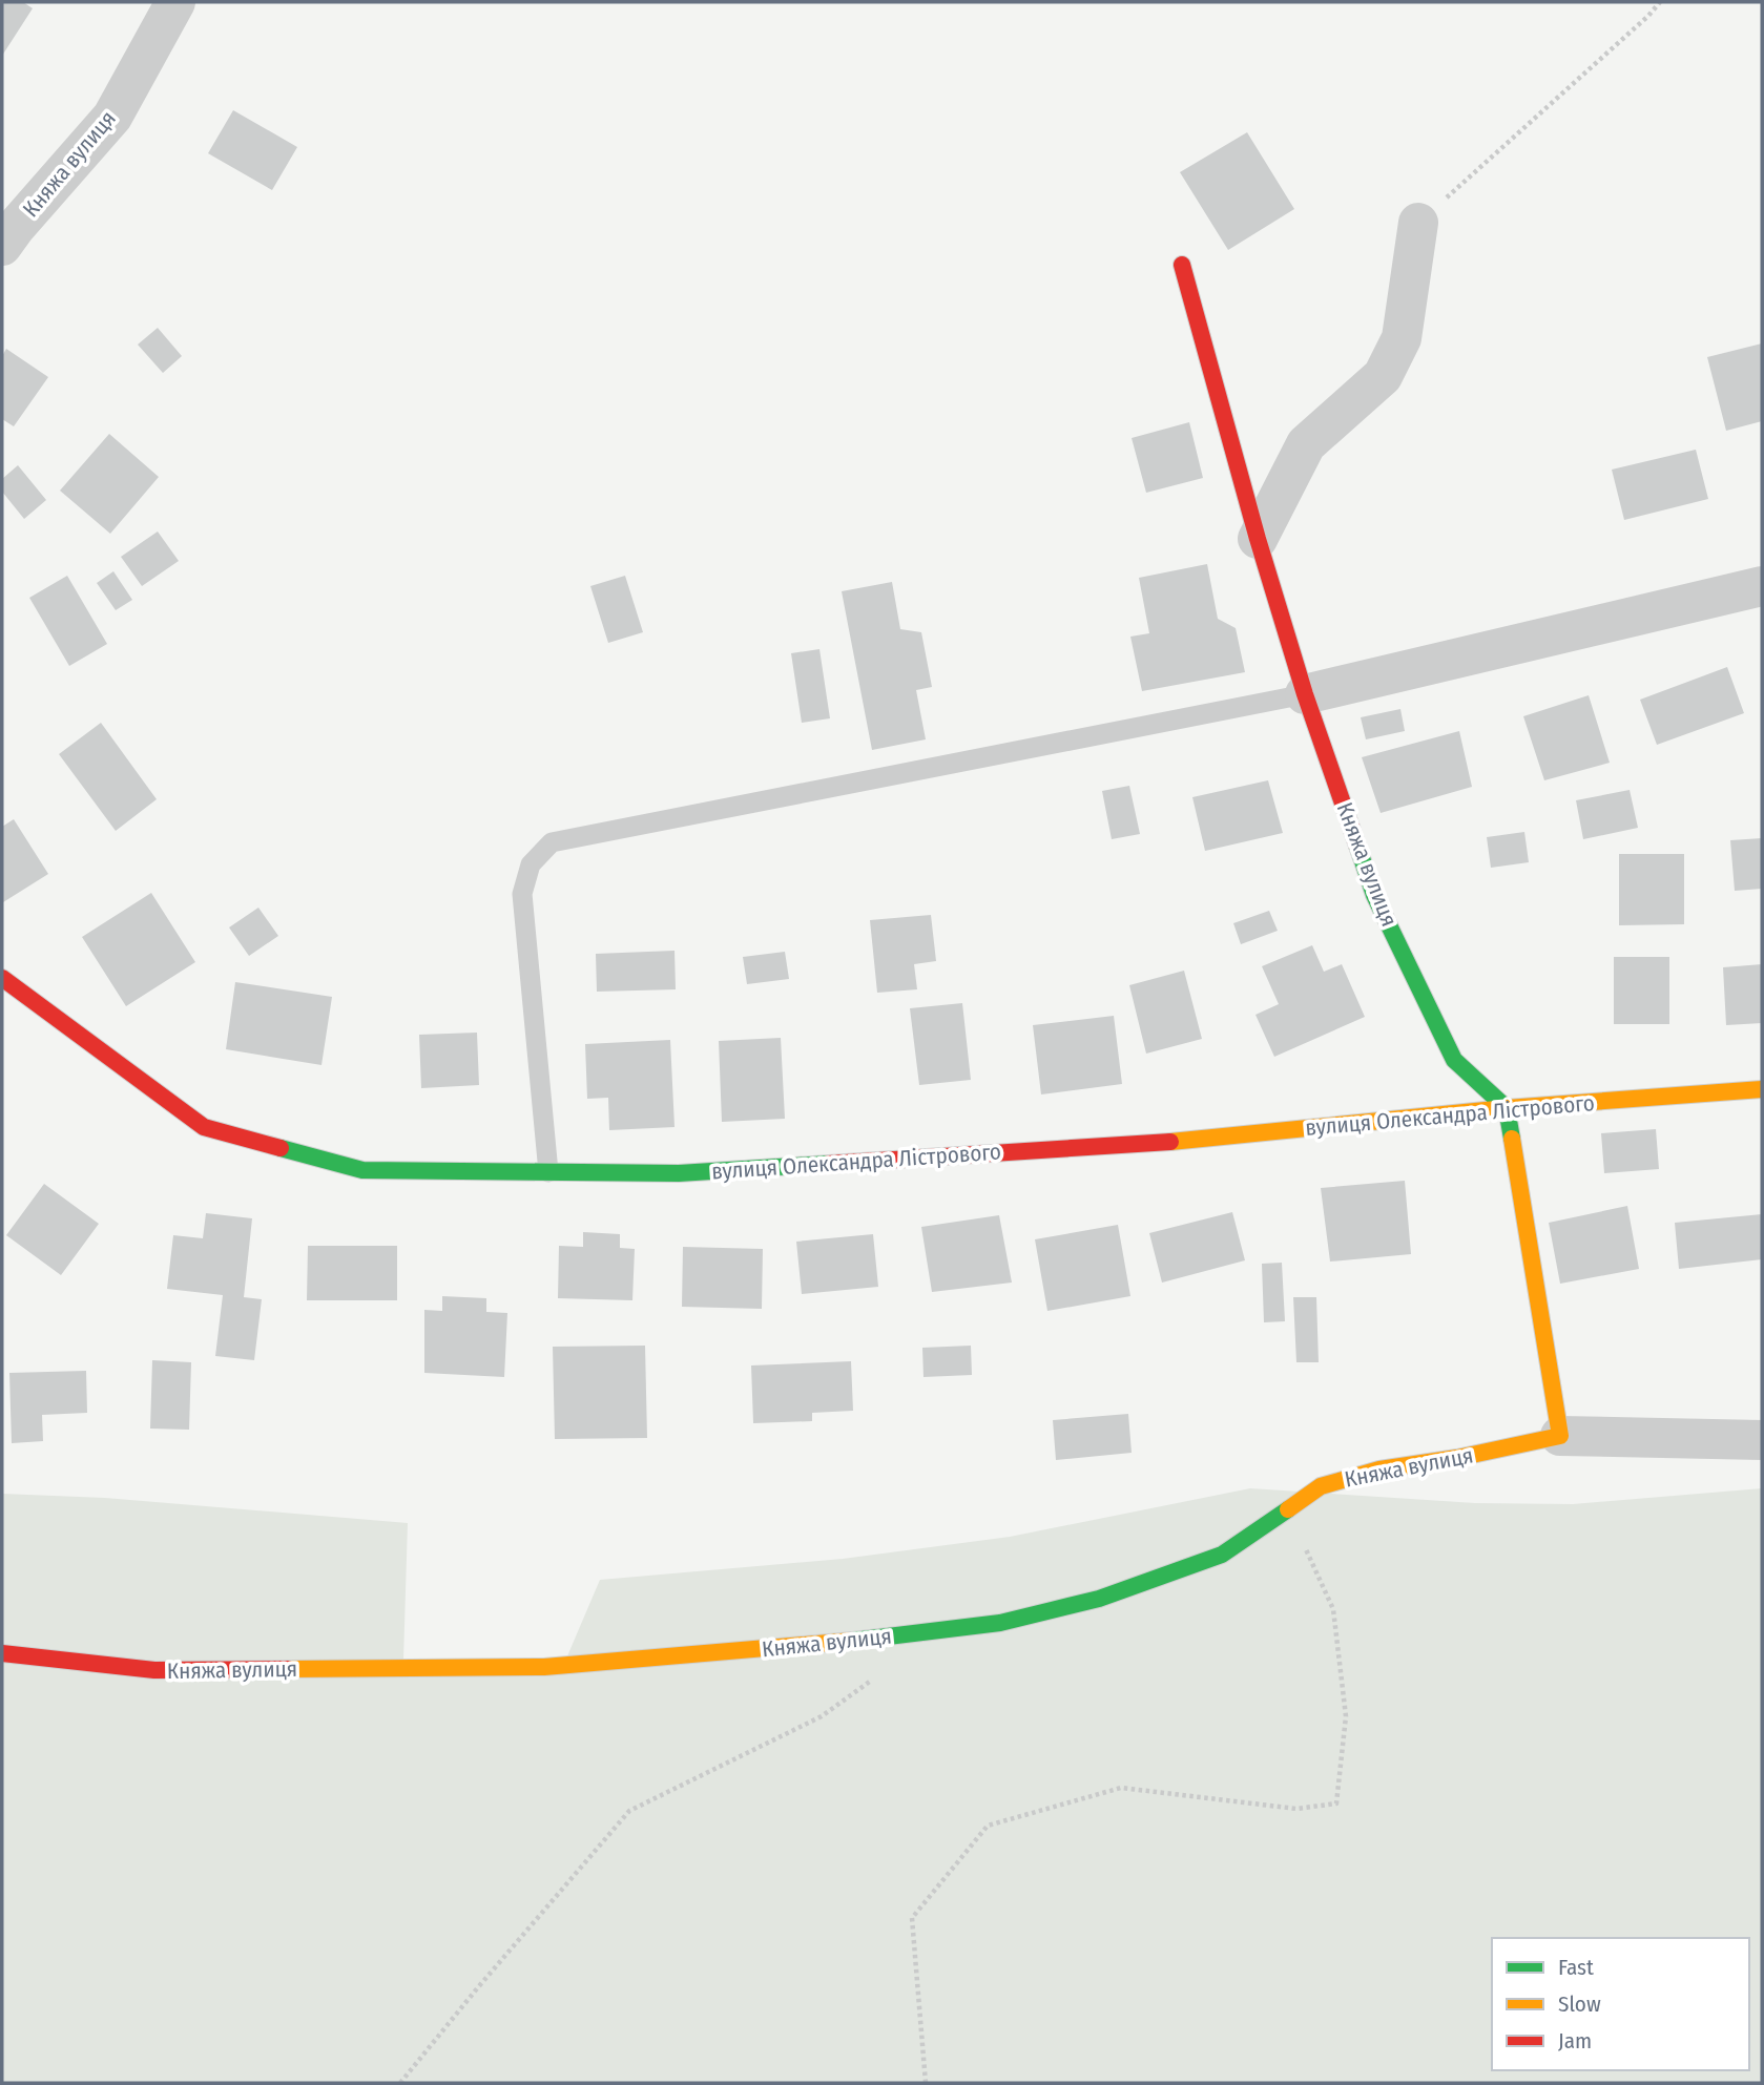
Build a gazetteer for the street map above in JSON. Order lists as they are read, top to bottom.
{
  "streets": {
    "street": ["Княжа вулиця", "вулиця Олександра Лістрового"]
  },
  "crossings": [
    ["Княжа вулиця", "вулиця Олександра Лістрового"]
  ],
  "legend": ["Fast", "Slow", "Jam"]
}
